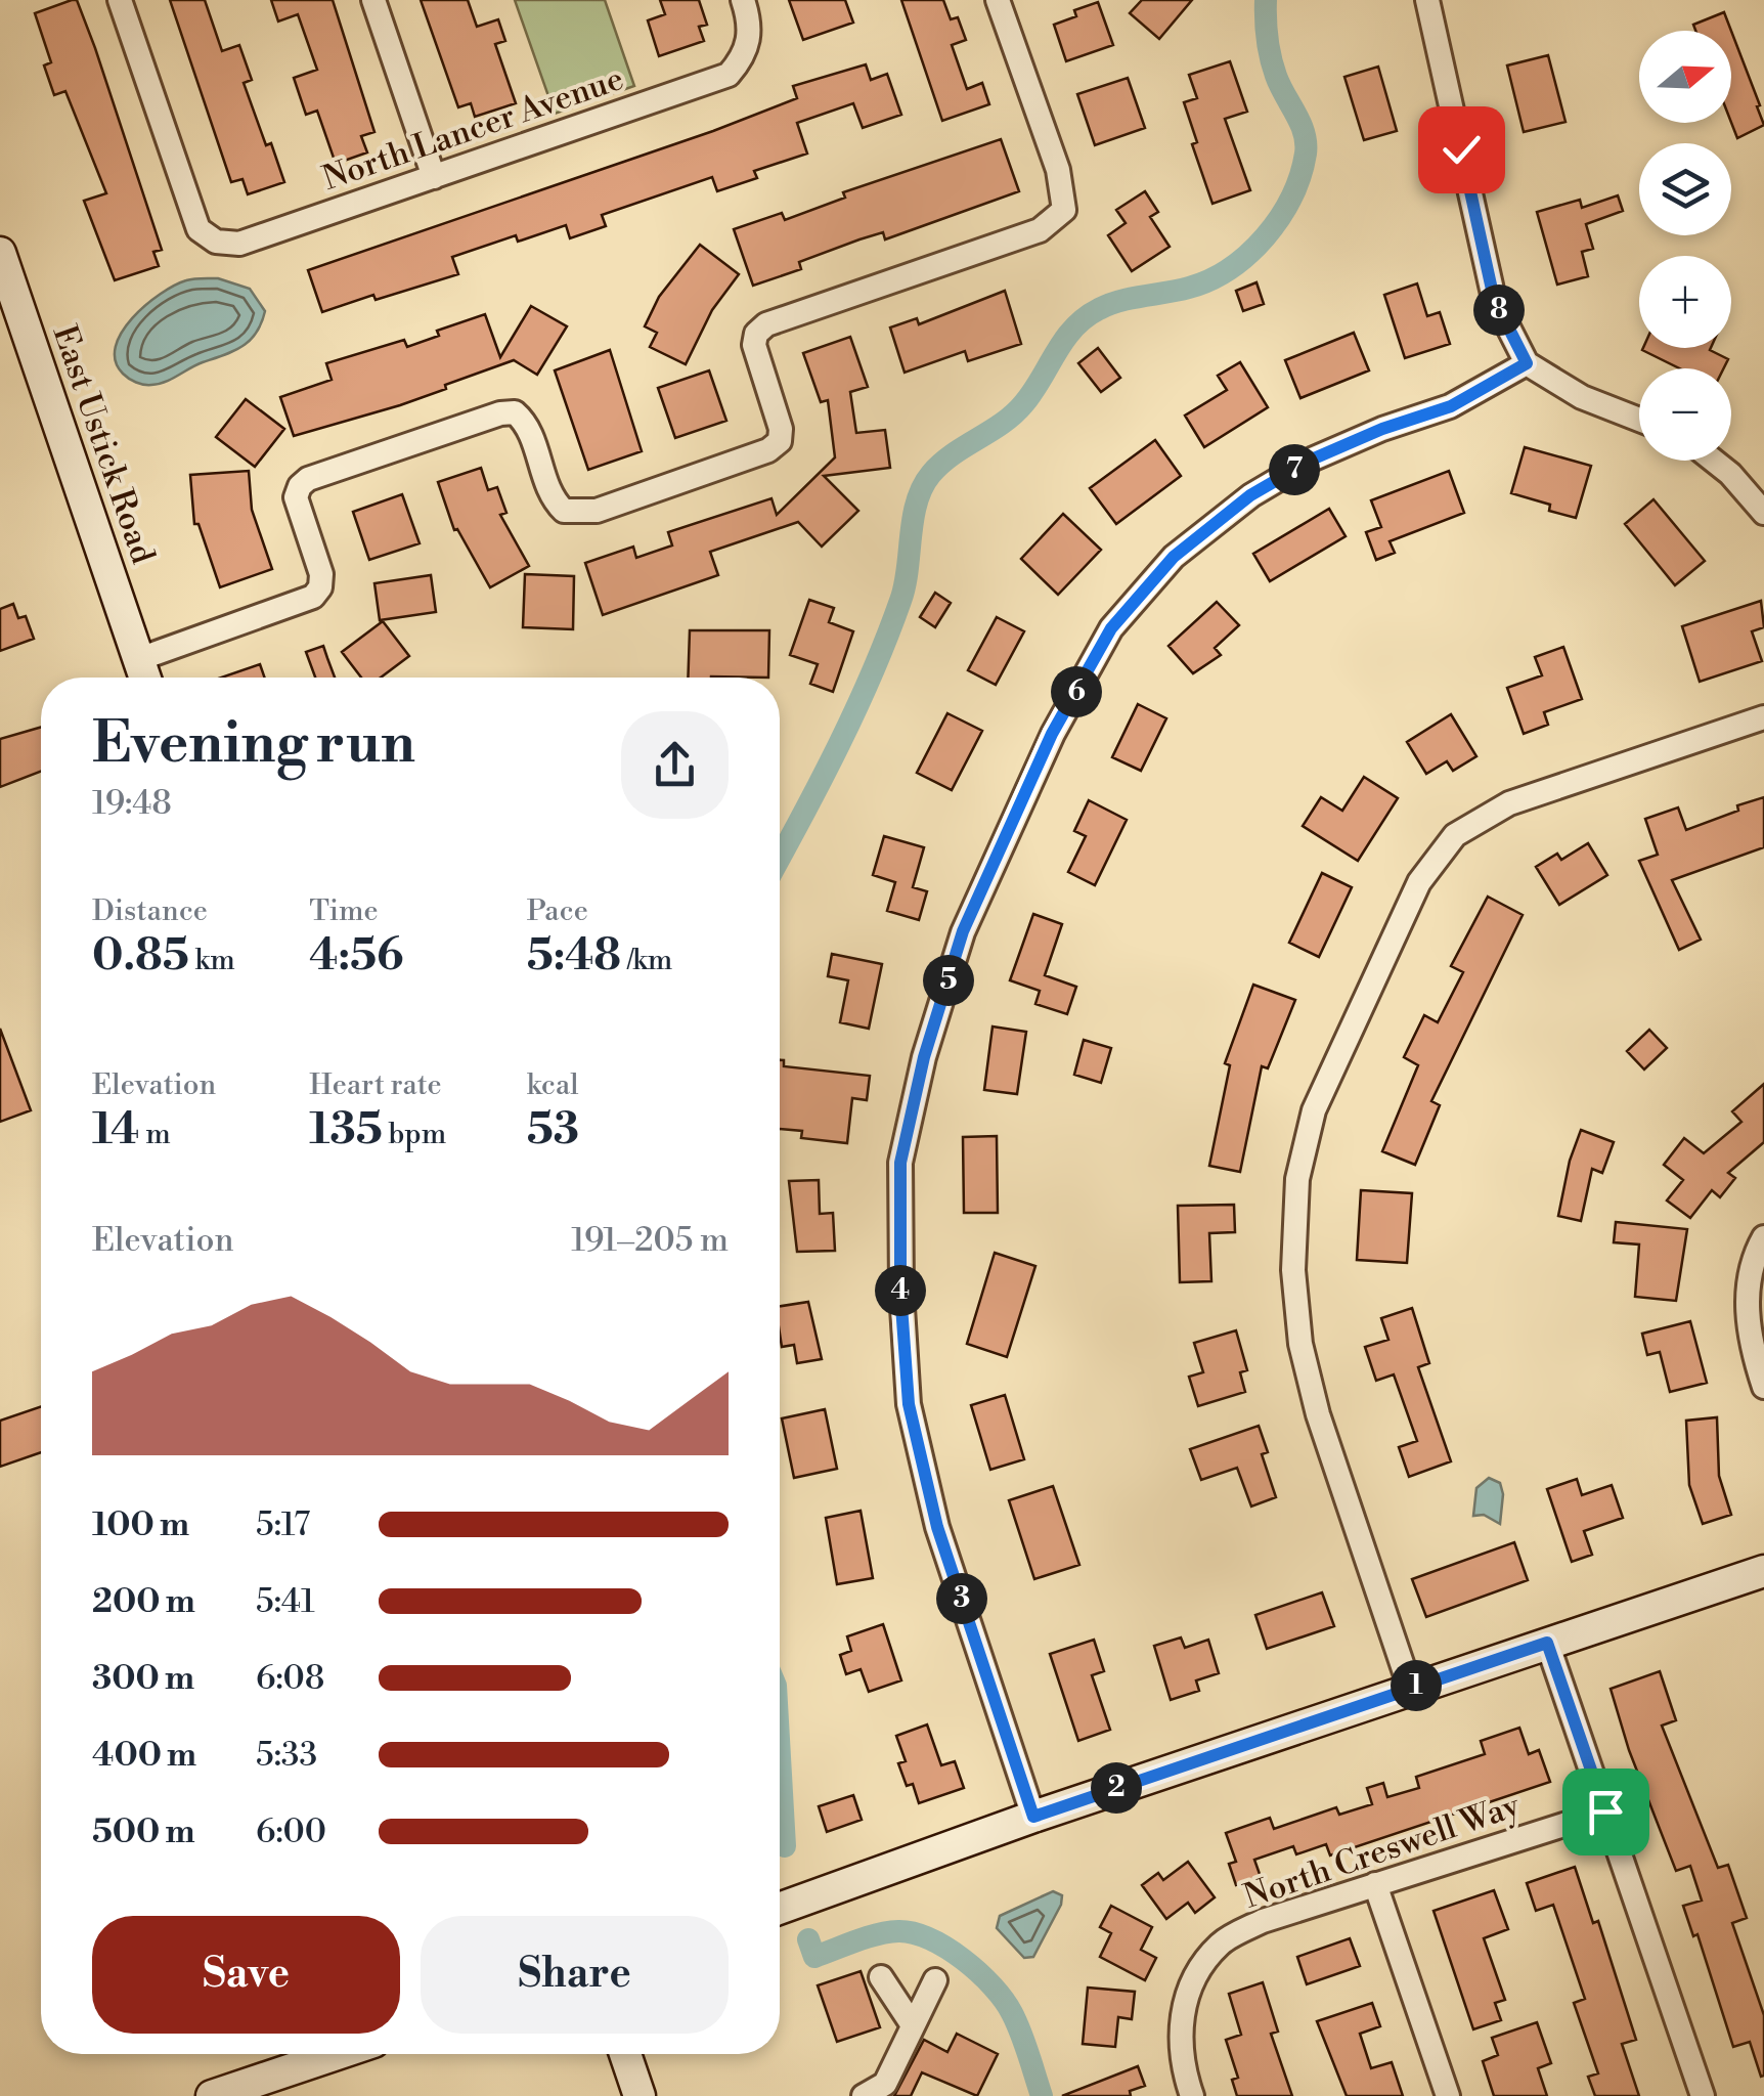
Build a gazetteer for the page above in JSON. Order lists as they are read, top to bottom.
{
  "streets": {
    "main road": ["East Ustick Road"],
    "street": ["North Lancer Avenue", "North Creswell Way"]
  },
  "north": "right",
  "page": {
    "map_buttons": ["+", "−"],
    "pins": [
      "8",
      "7",
      "6",
      "5",
      "4",
      "3",
      "1",
      "2"
    ],
    "heading": ["Evening run", "19:48"],
    "stats": [
      ["Distance", "0.85 km"],
      ["Time", "4:56"],
      ["Pace", "5:48 /km"],
      ["Elevation", "14 m"],
      ["Heart rate", "135 bpm"],
      ["kcal", "53"]
    ],
    "chart": ["Elevation", "191–205 m"],
    "list": [
      {
        "name": "100 m",
        "note": "5:17"
      },
      {
        "name": "200 m",
        "note": "5:41"
      },
      {
        "name": "300 m",
        "note": "6:08"
      },
      {
        "name": "400 m",
        "note": "5:33"
      },
      {
        "name": "500 m",
        "note": "6:00"
      }
    ],
    "buttons": ["Save", "Share"]
  }
}
